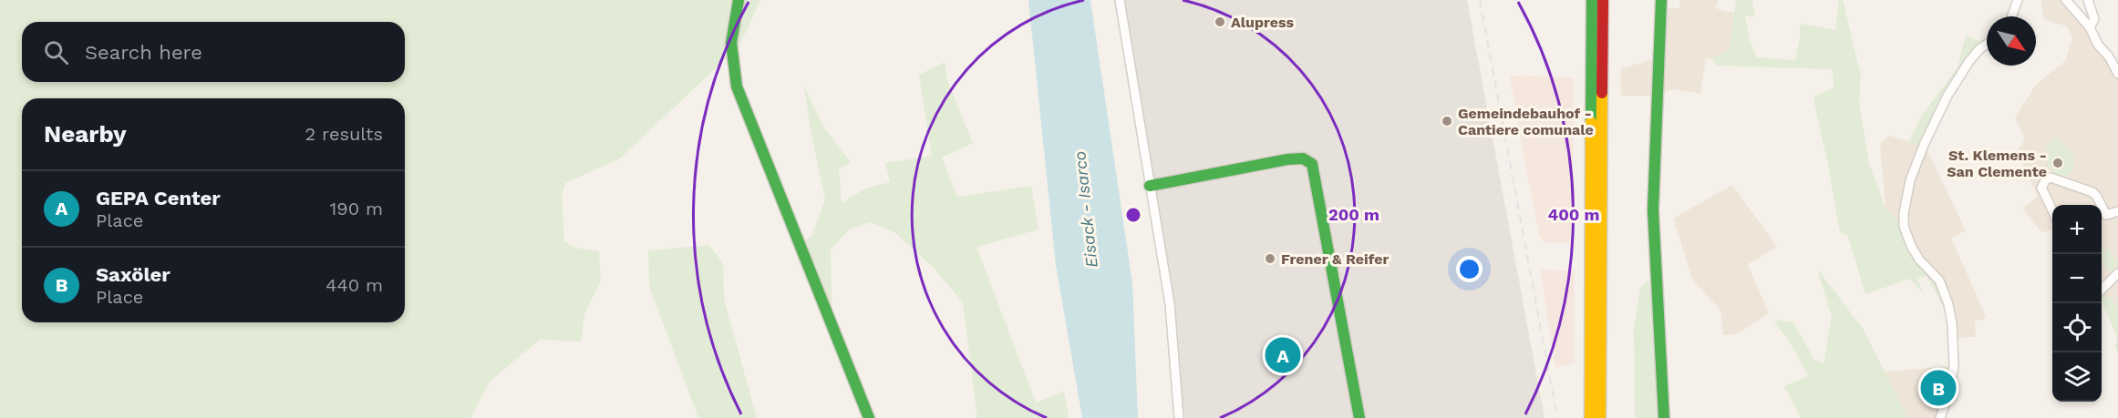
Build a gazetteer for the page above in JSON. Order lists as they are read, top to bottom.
{
  "water": ["Eisack - Isarco"],
  "places": [
    "Alupress",
    "Gemeindebauhof - Cantiere comunale",
    "St. Klemens - San Clemente",
    "Frener & Reifer"
  ],
  "north": "bottom right",
  "page": {
    "search": "Search here",
    "heading": ["Nearby", "2 results"],
    "list": [
      {
        "mark": "A",
        "name": "GEPA Center",
        "note": "Place",
        "value": "190 m"
      },
      {
        "mark": "B",
        "name": "Saxöler",
        "note": "Place",
        "value": "440 m"
      }
    ],
    "map_buttons": ["+", "−"],
    "pins": ["A", "B"]
  },
  "rings": ["200 m", "400 m"]
}
